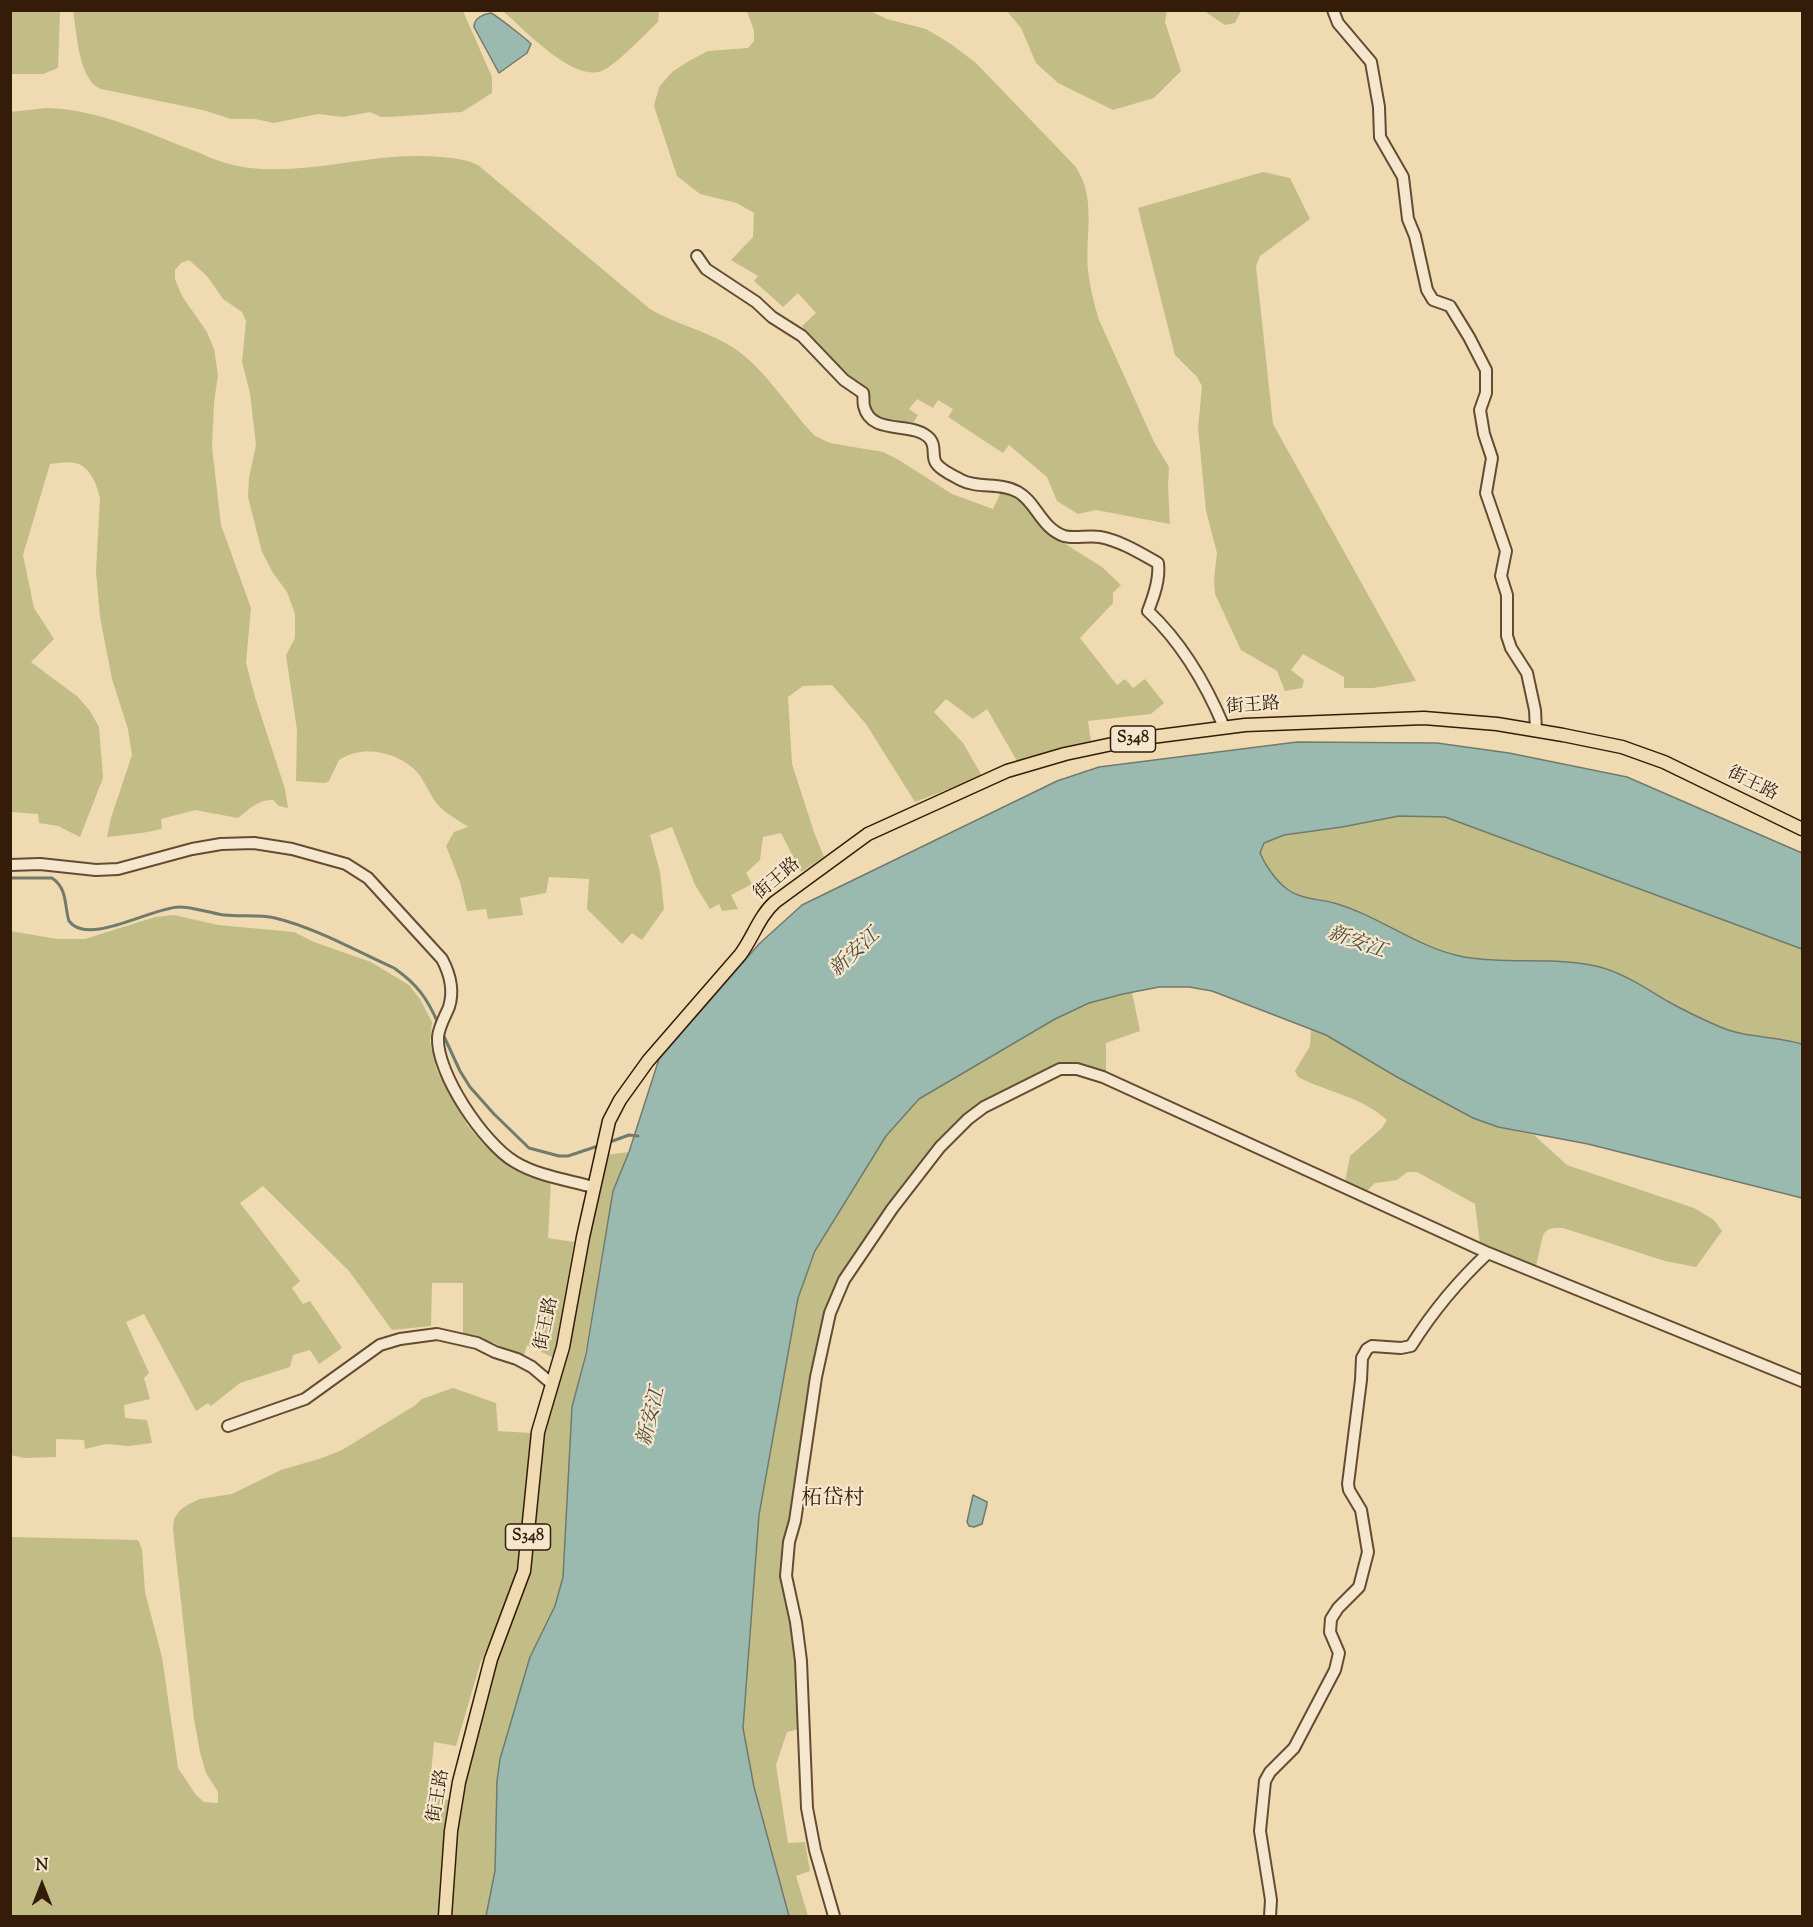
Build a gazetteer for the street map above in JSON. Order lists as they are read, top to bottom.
{
  "streets": {
    "main road": ["街王路", "S348"]
  },
  "districts": ["柘岱村"],
  "water": ["新安江"],
  "north": "top"
}
